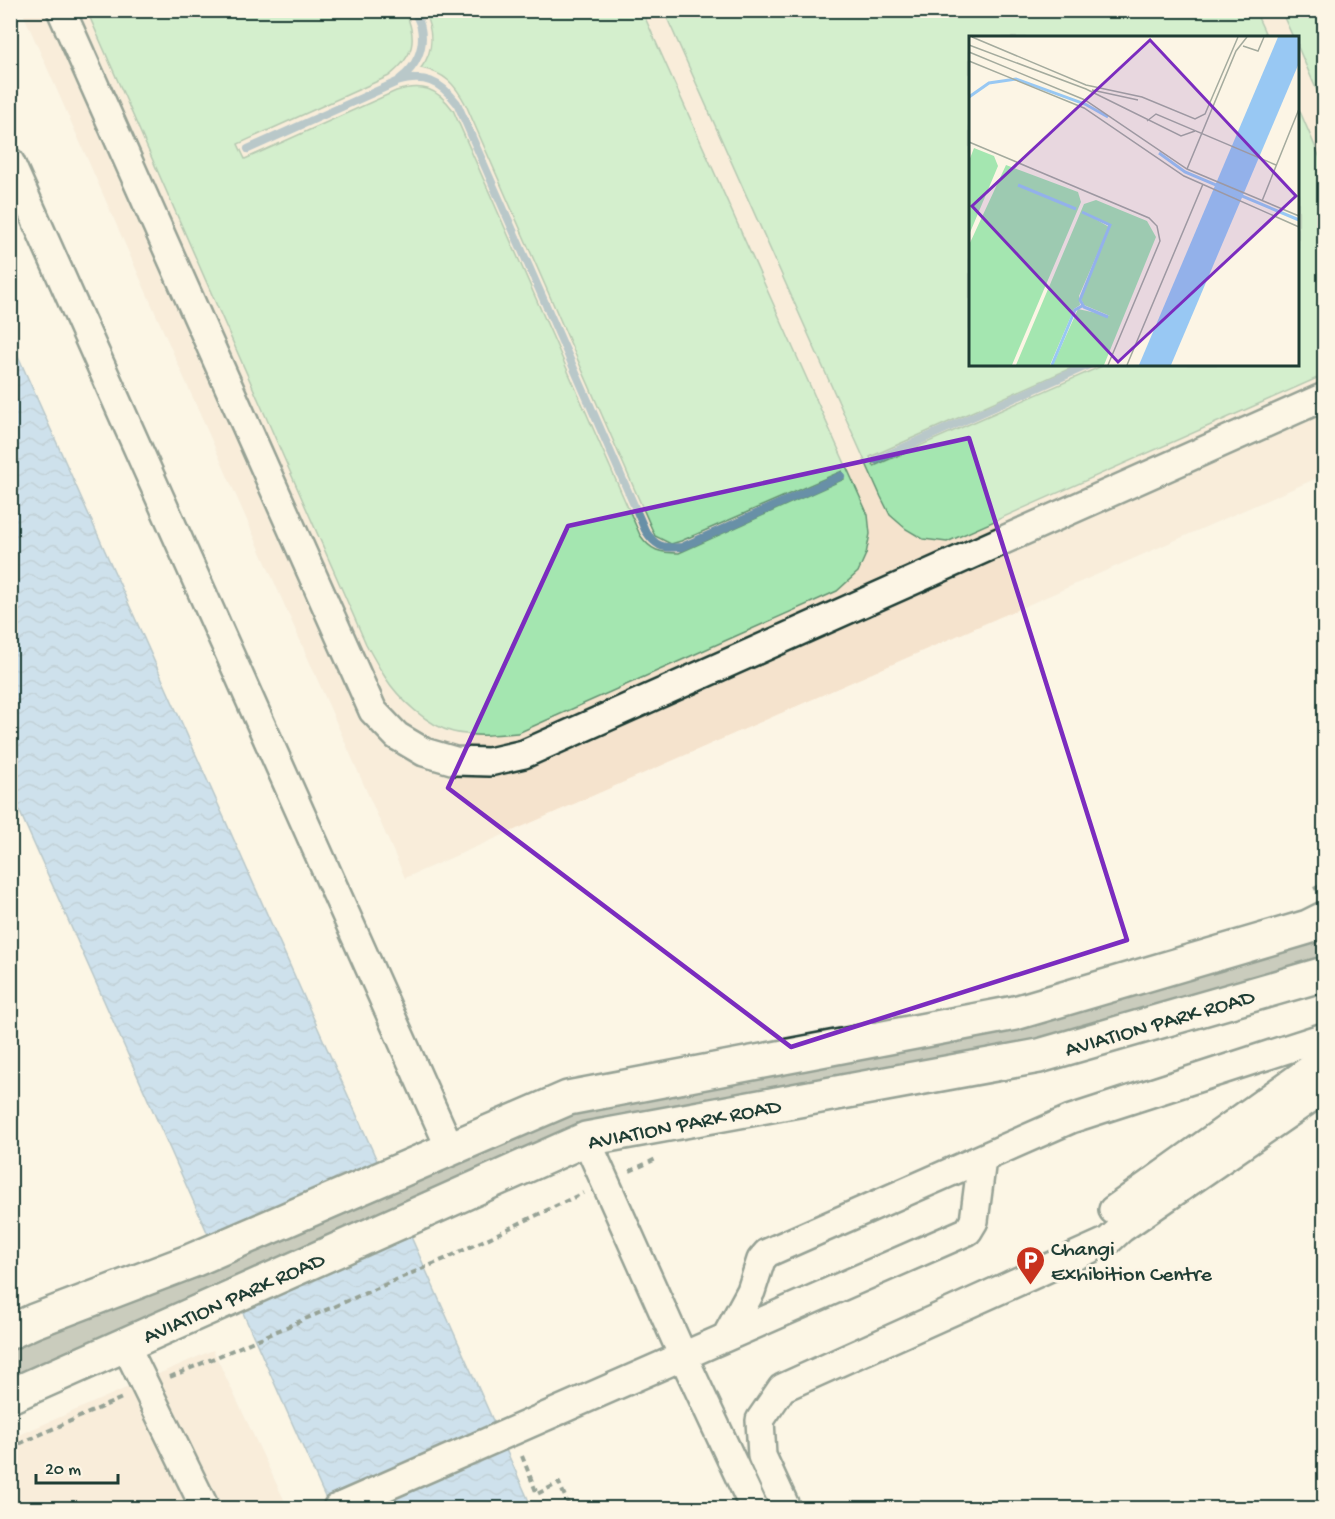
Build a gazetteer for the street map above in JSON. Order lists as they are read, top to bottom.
{
  "streets": {
    "main road": ["AVIATION PARK ROAD"]
  },
  "places": {
    "parking": ["Changi Exhibition Centre"]
  },
  "scale_bar": "20 m"
}
